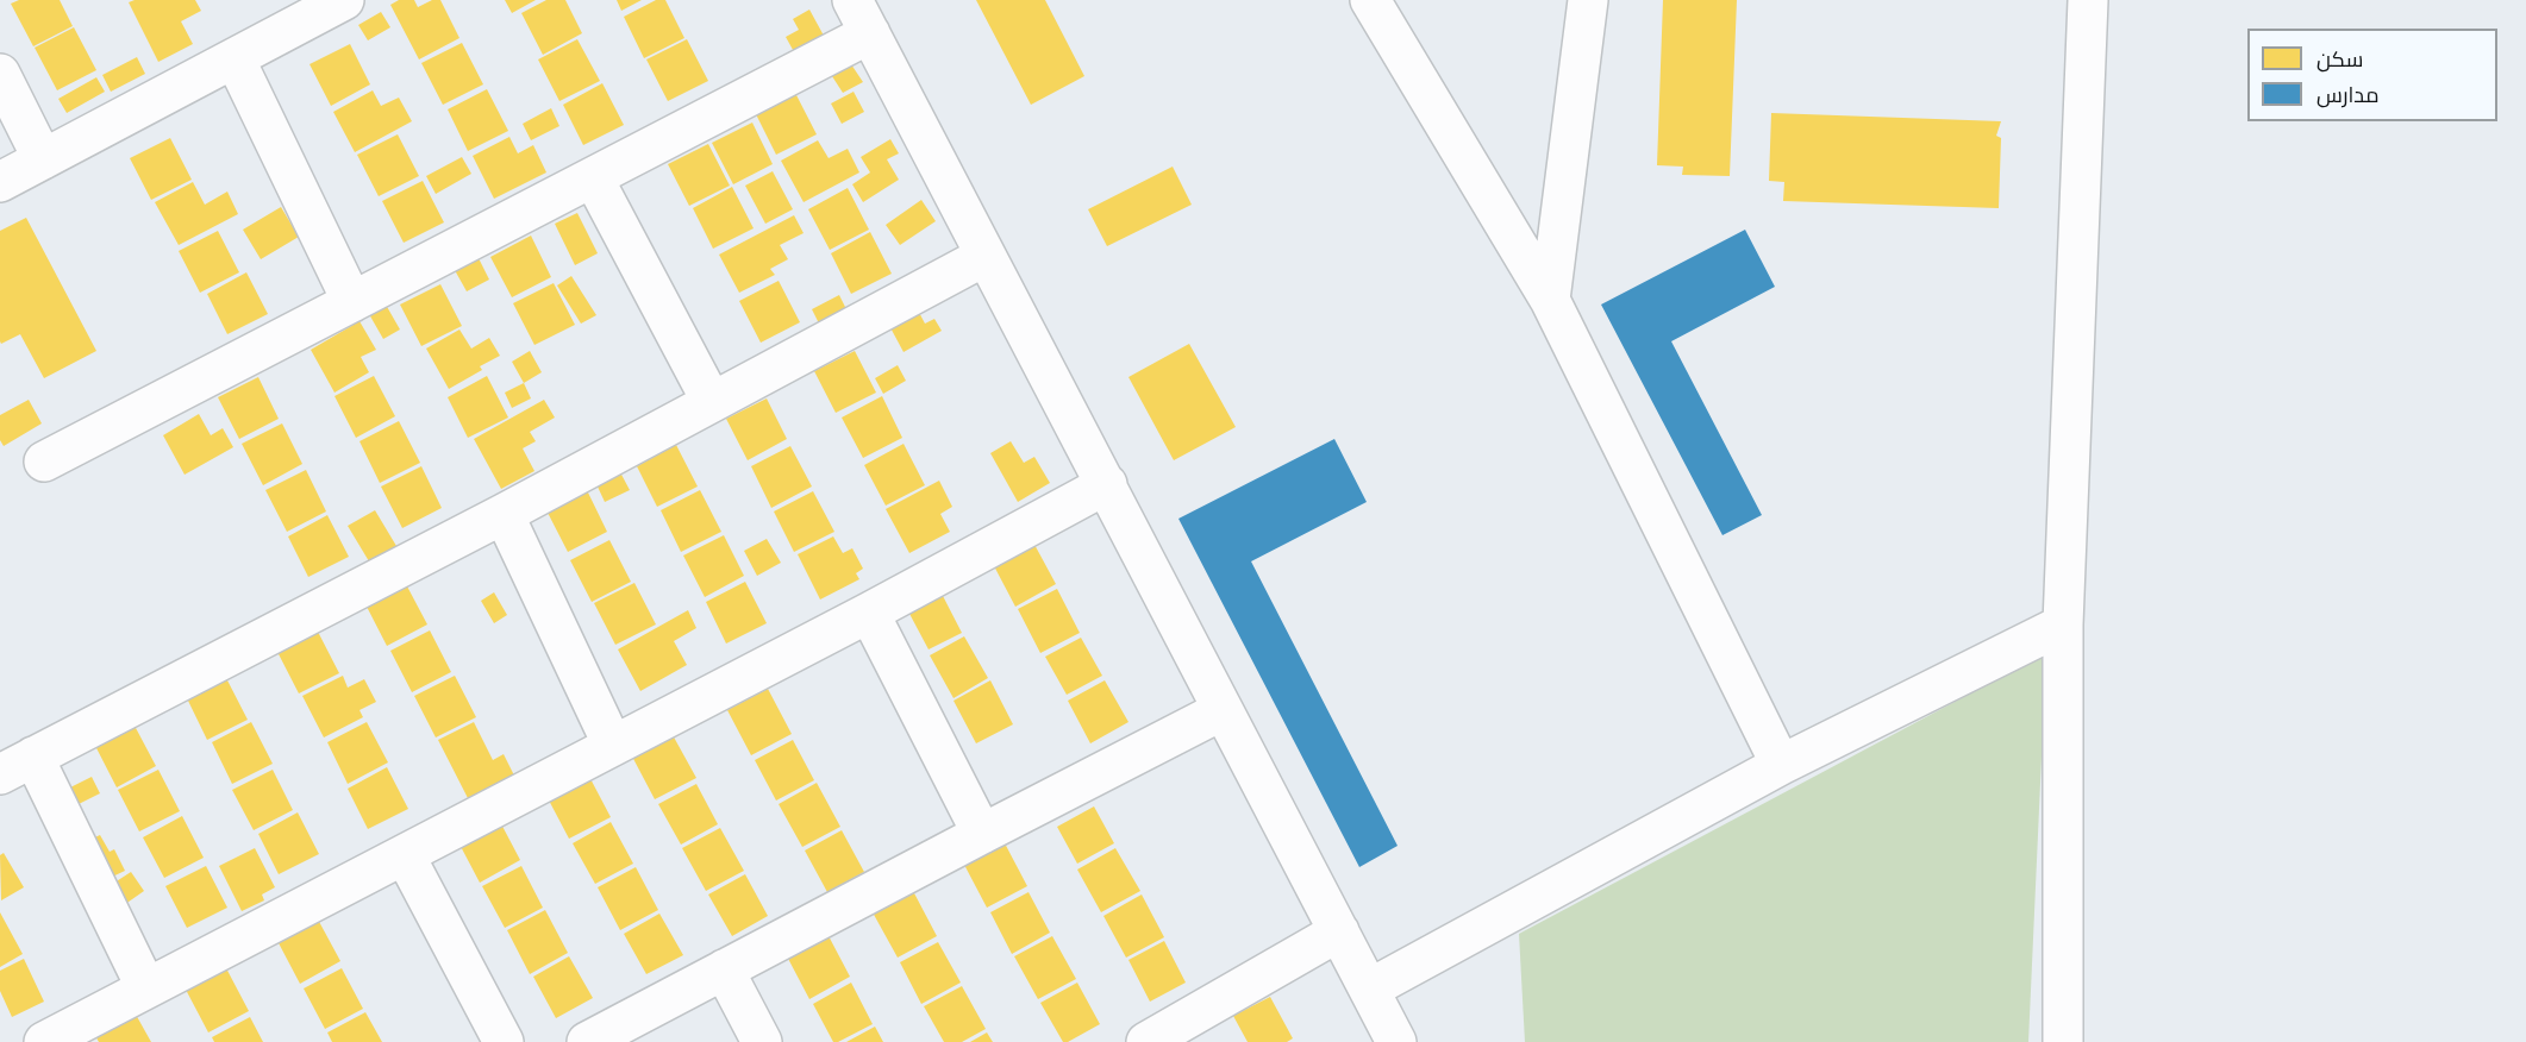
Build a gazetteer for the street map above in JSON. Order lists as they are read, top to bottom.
{
  "legend": ["سكن", "مدارس"]
}
